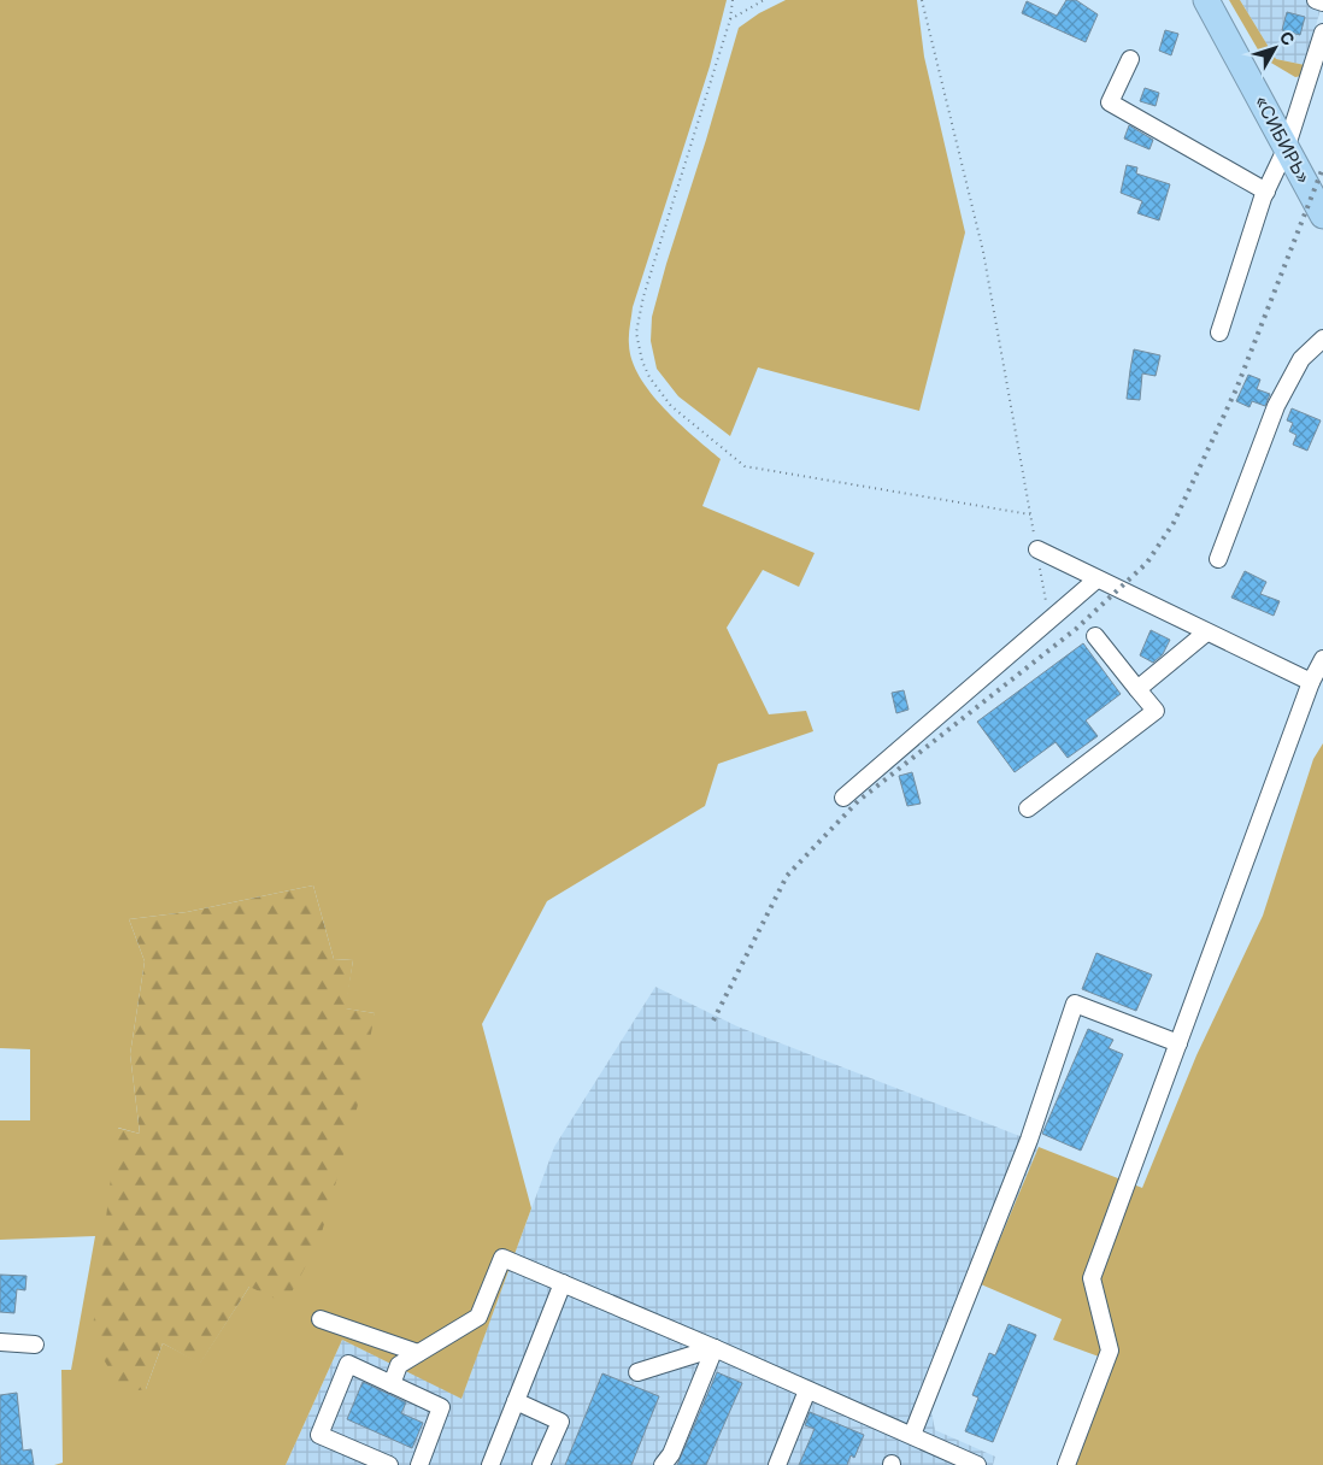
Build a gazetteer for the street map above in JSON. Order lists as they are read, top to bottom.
{
  "streets": {
    "highway": ["«СИБИРЬ»"]
  },
  "north": "top right"
}
